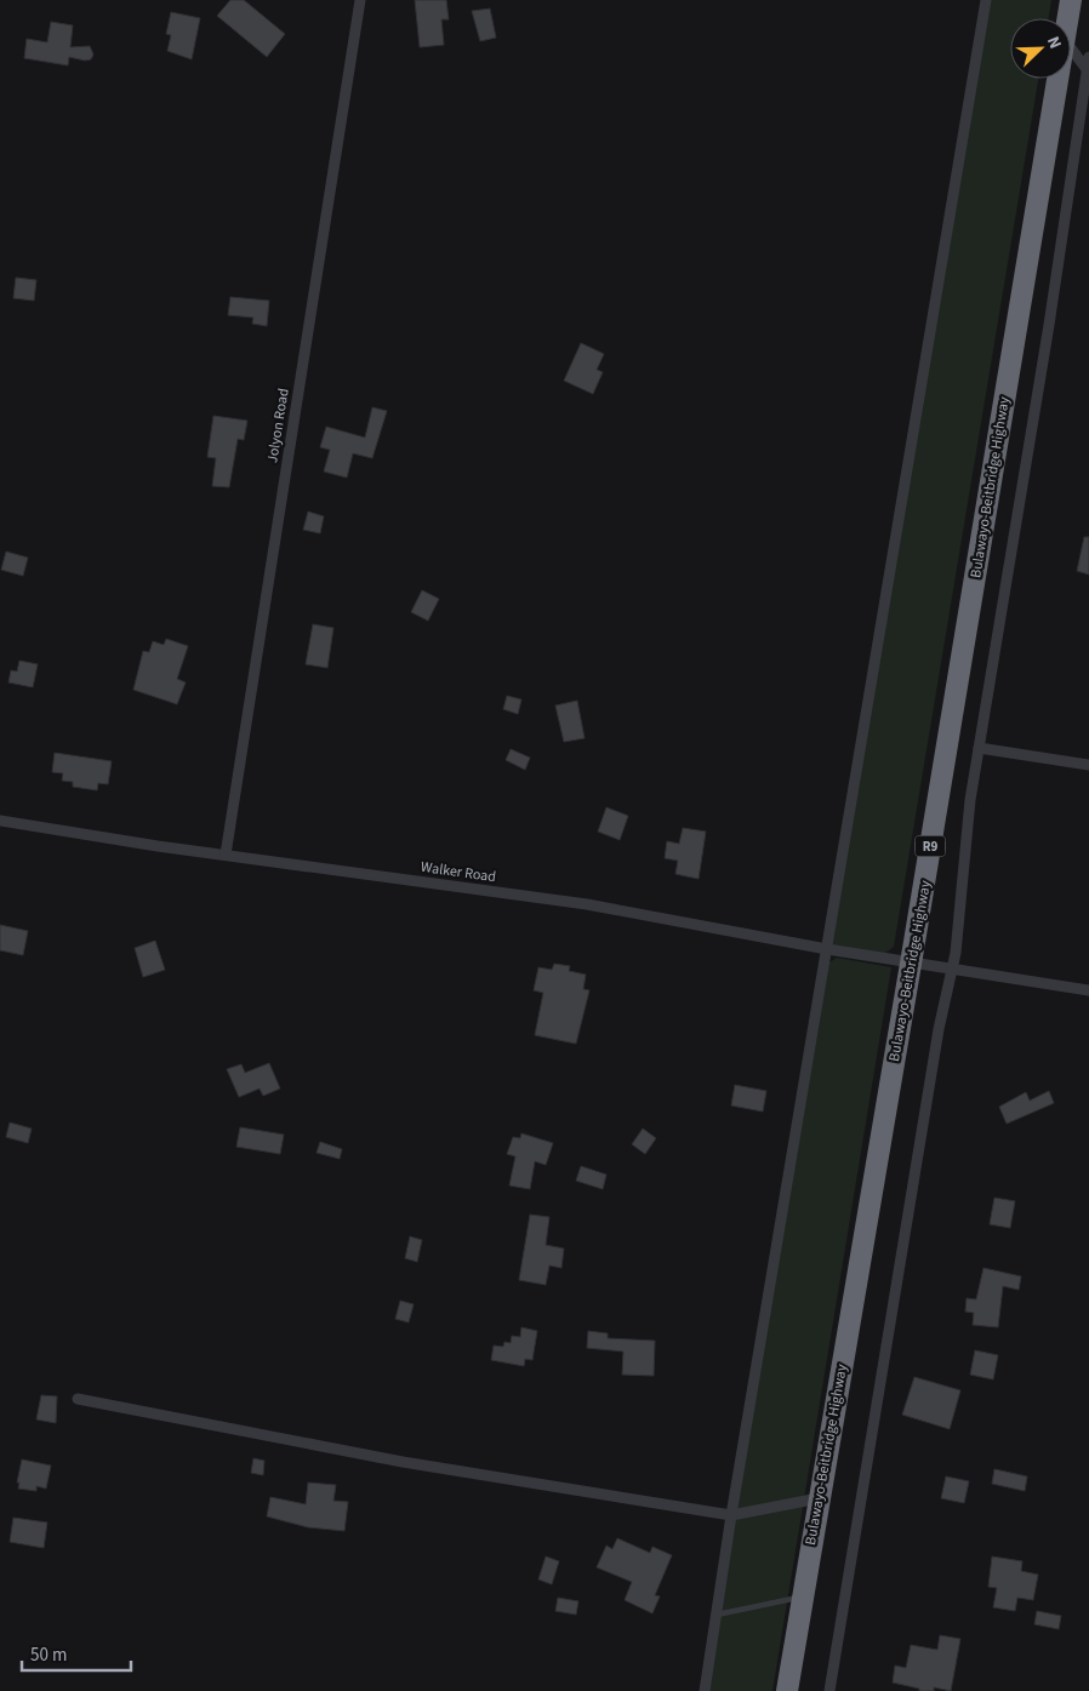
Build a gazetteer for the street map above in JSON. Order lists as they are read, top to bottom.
{
  "streets": {
    "highway": ["Bulawayo-Beitbridge Highway", "R9"],
    "street": ["Jolyon Road", "Walker Road"]
  },
  "crossings": [
    ["Jolyon Road", "Walker Road"],
    ["Bulawayo-Beitbridge Highway", "Walker Road"]
  ],
  "scale_bar": "50 m",
  "north": "top right"
}
